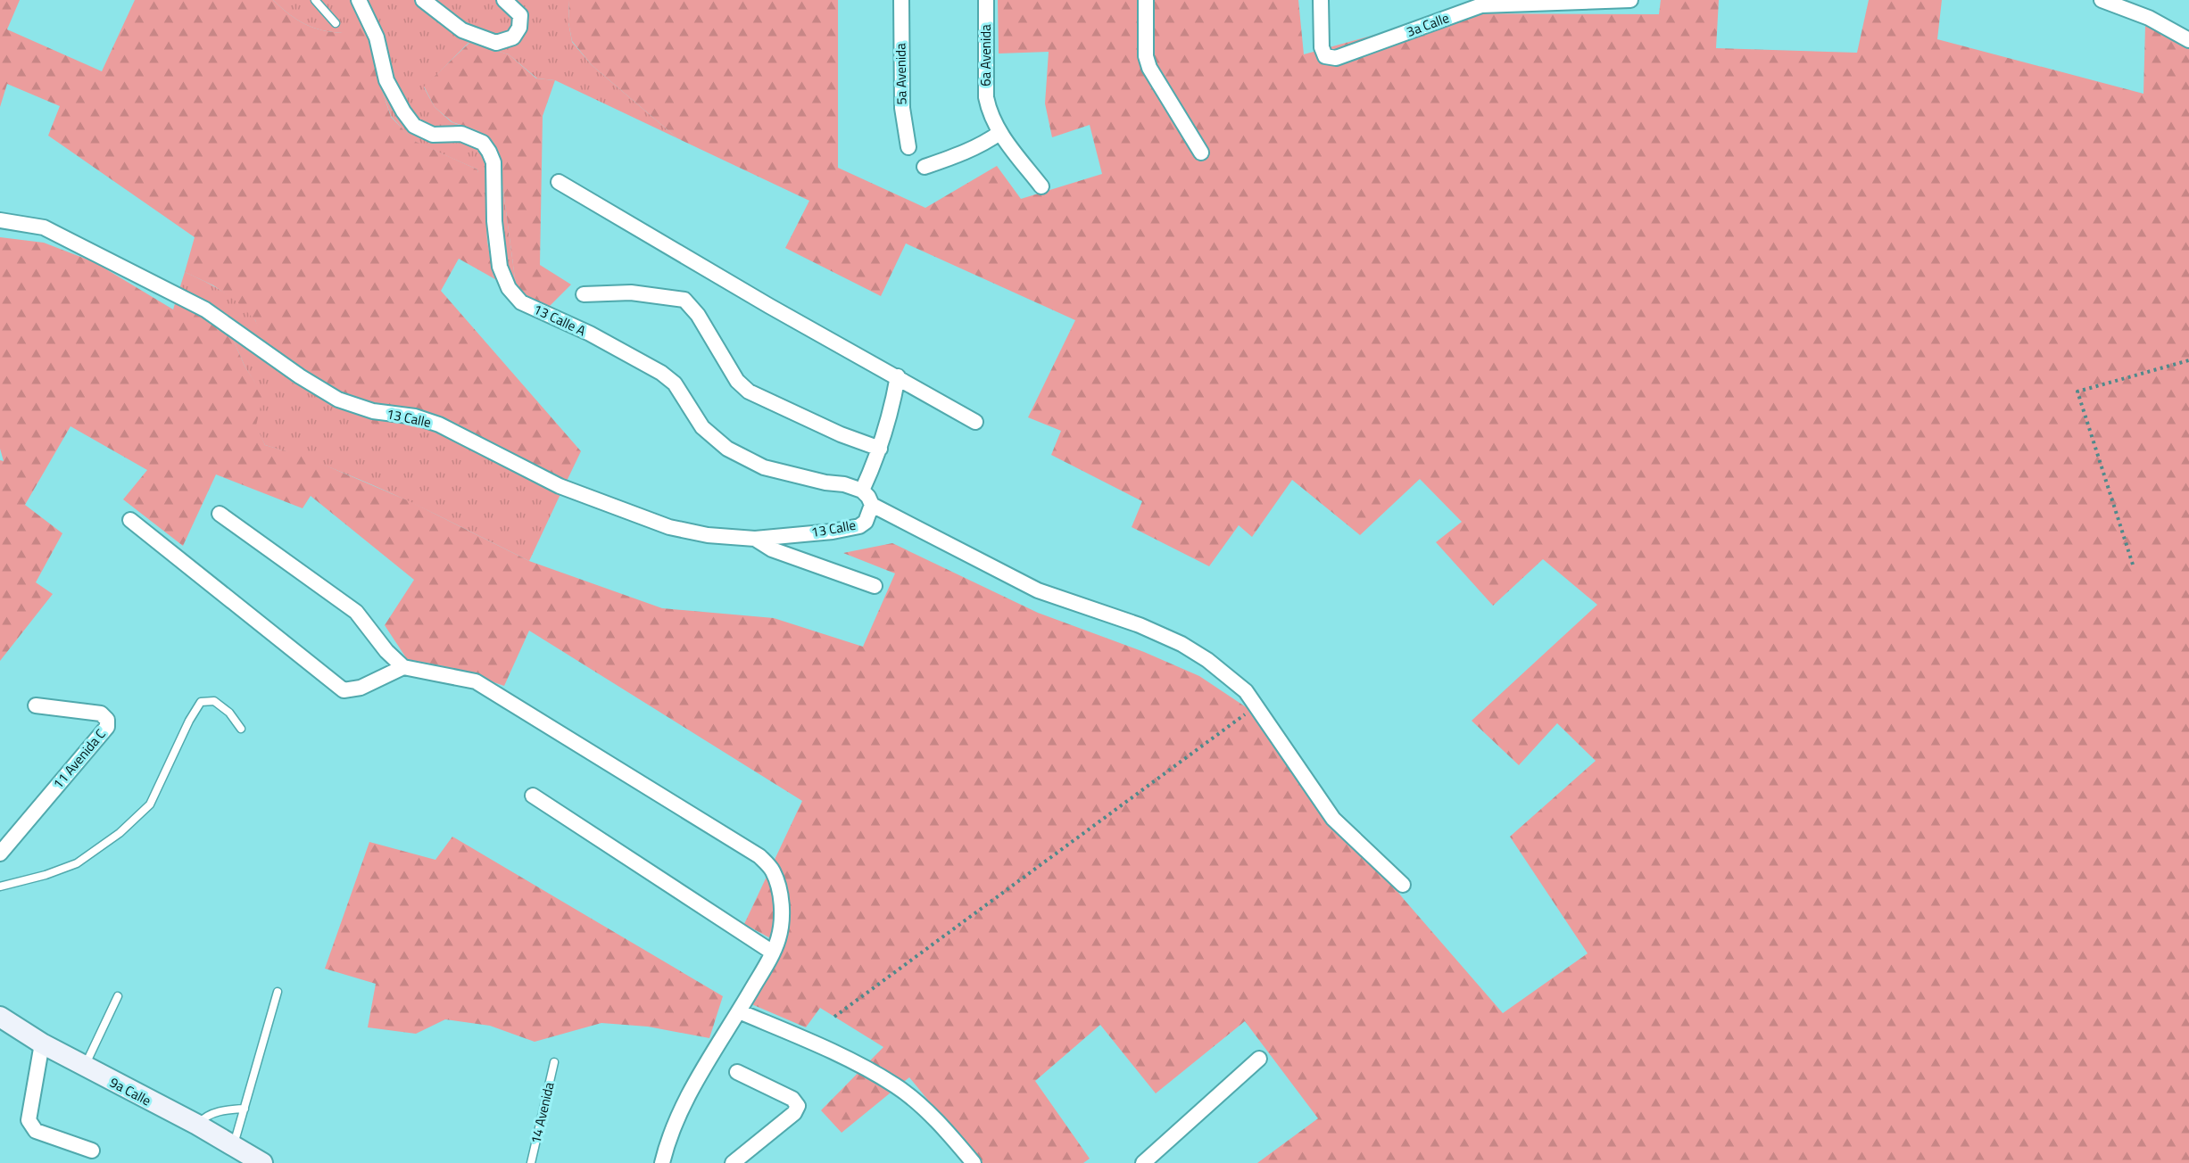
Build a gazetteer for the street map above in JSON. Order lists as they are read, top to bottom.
{
  "streets": {
    "street": [
      "3a Calle",
      "6a Avenida",
      "5a Avenida",
      "13 Calle A",
      "13 Calle",
      "11 Avenida C",
      "9a Calle"
    ],
    "lane": ["14 Avenida"]
  }
}
